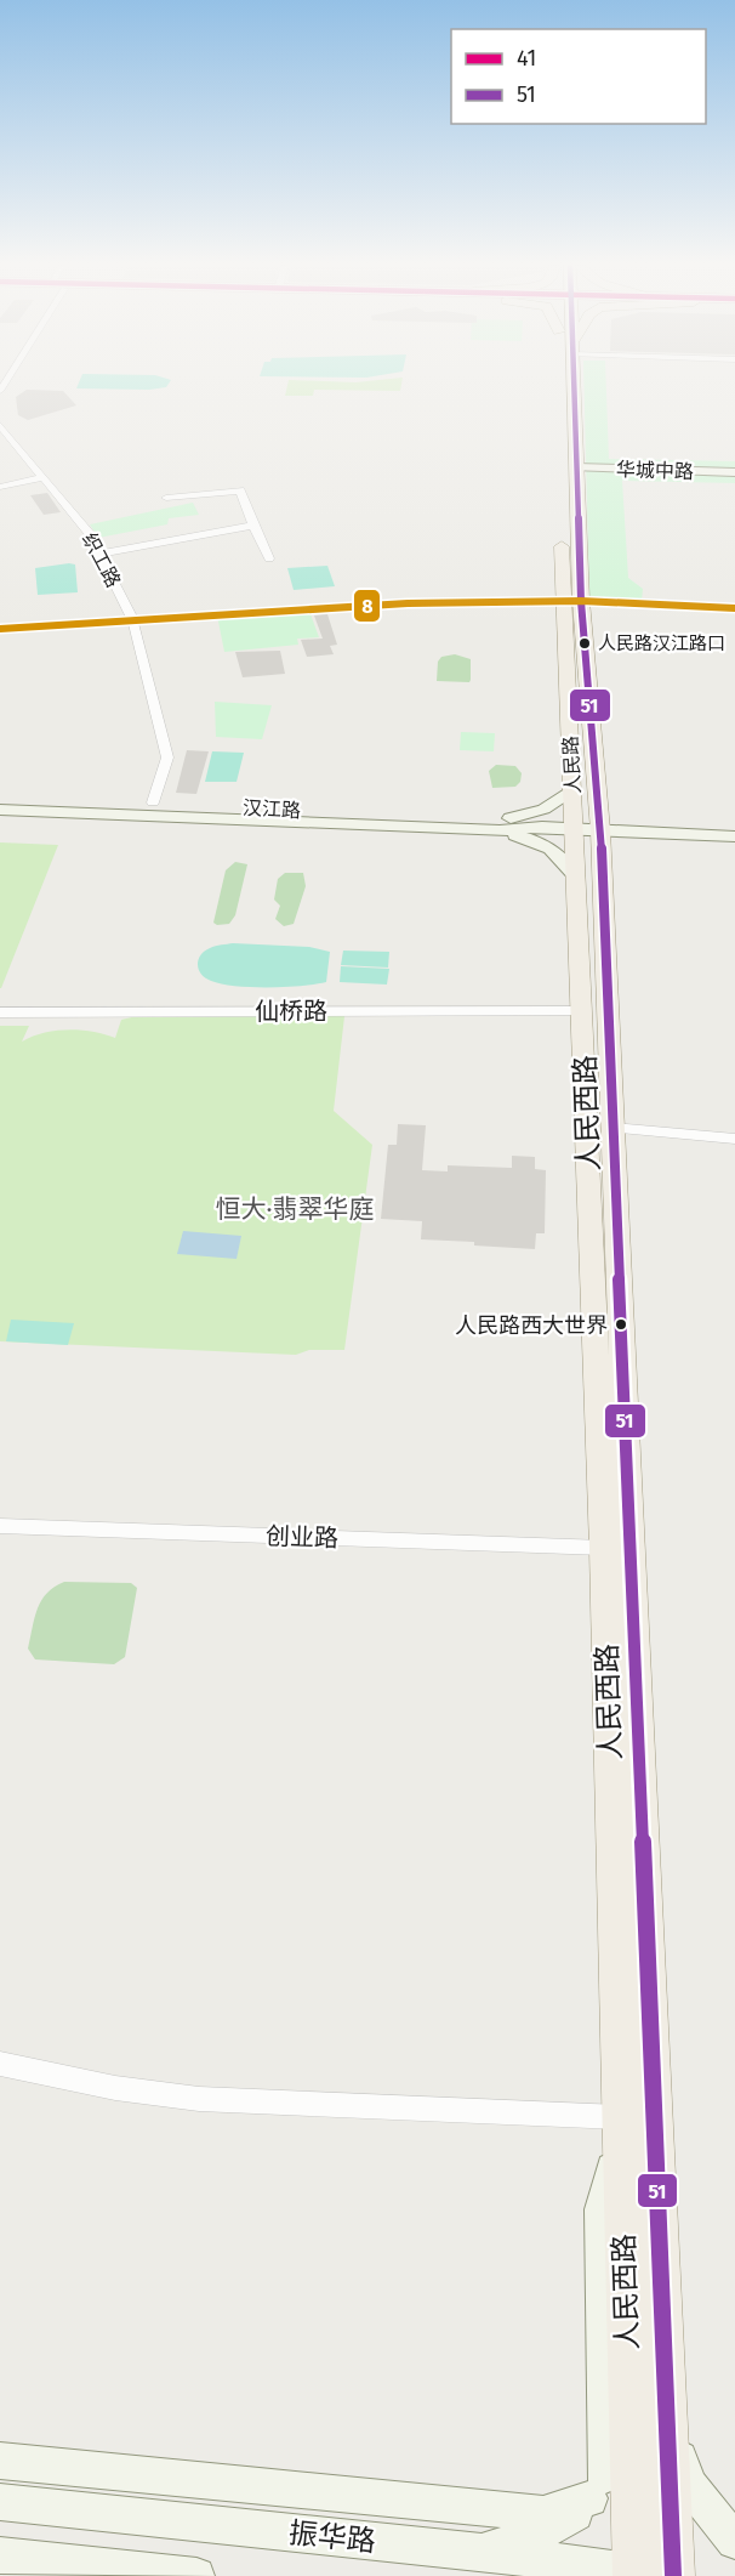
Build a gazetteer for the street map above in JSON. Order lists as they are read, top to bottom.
{
  "streets": {
    "main road": [
      "华城中路",
      "人民路",
      "汉江路",
      "人民西路",
      "振华路"
    ],
    "street": ["织工路", "仙桥路", "创业路"]
  },
  "crossings": [
    ["华城中路", "人民路"],
    ["织工路", "汉江路"],
    ["人民路", "汉江路"],
    ["人民路", "人民西路"],
    ["汉江路", "人民西路"],
    ["仙桥路", "人民西路"],
    ["人民西路", "创业路"],
    ["人民西路", "振华路"]
  ],
  "districts": ["恒大·翡翠华庭"],
  "places": ["人民路汉江路口", "人民路西大世界"],
  "lines": ["transit line 51", "transit line 8"],
  "legend": ["41", "51"]
}
